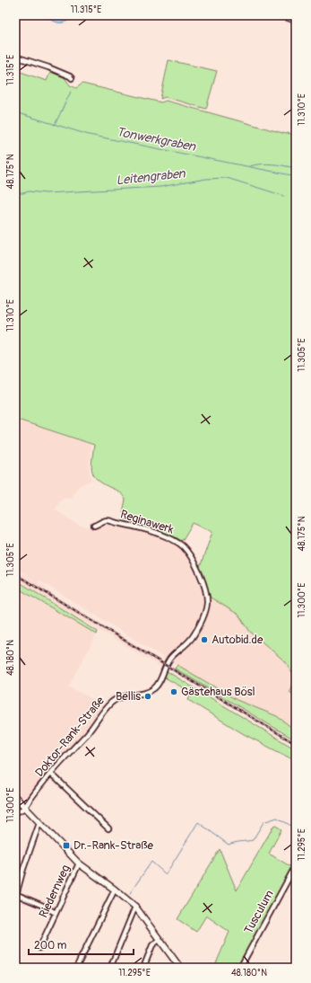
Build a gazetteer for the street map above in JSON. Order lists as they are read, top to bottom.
{
  "streets": {
    "street": [
      "Reginawerk",
      "Doktor-Rank-Straße",
      "Riedernweg",
      "Tusculum"
    ]
  },
  "crossings": [
    ["Reginawerk", "Doktor-Rank-Straße"]
  ],
  "water": ["Tonwerkgraben", "Leitengraben"],
  "places": {
    "other": ["Autobid.de", "Gästehaus Bösl", "Bellis"],
    "transit": ["Dr.-Rank-Straße"]
  },
  "scale_bar": "200 m",
  "coordinates": [
    "11.315°E",
    "11.310°E",
    "48.175°N",
    "11.305°E",
    "11.300°E",
    "48.180°N",
    "11.295°E"
  ]
}
